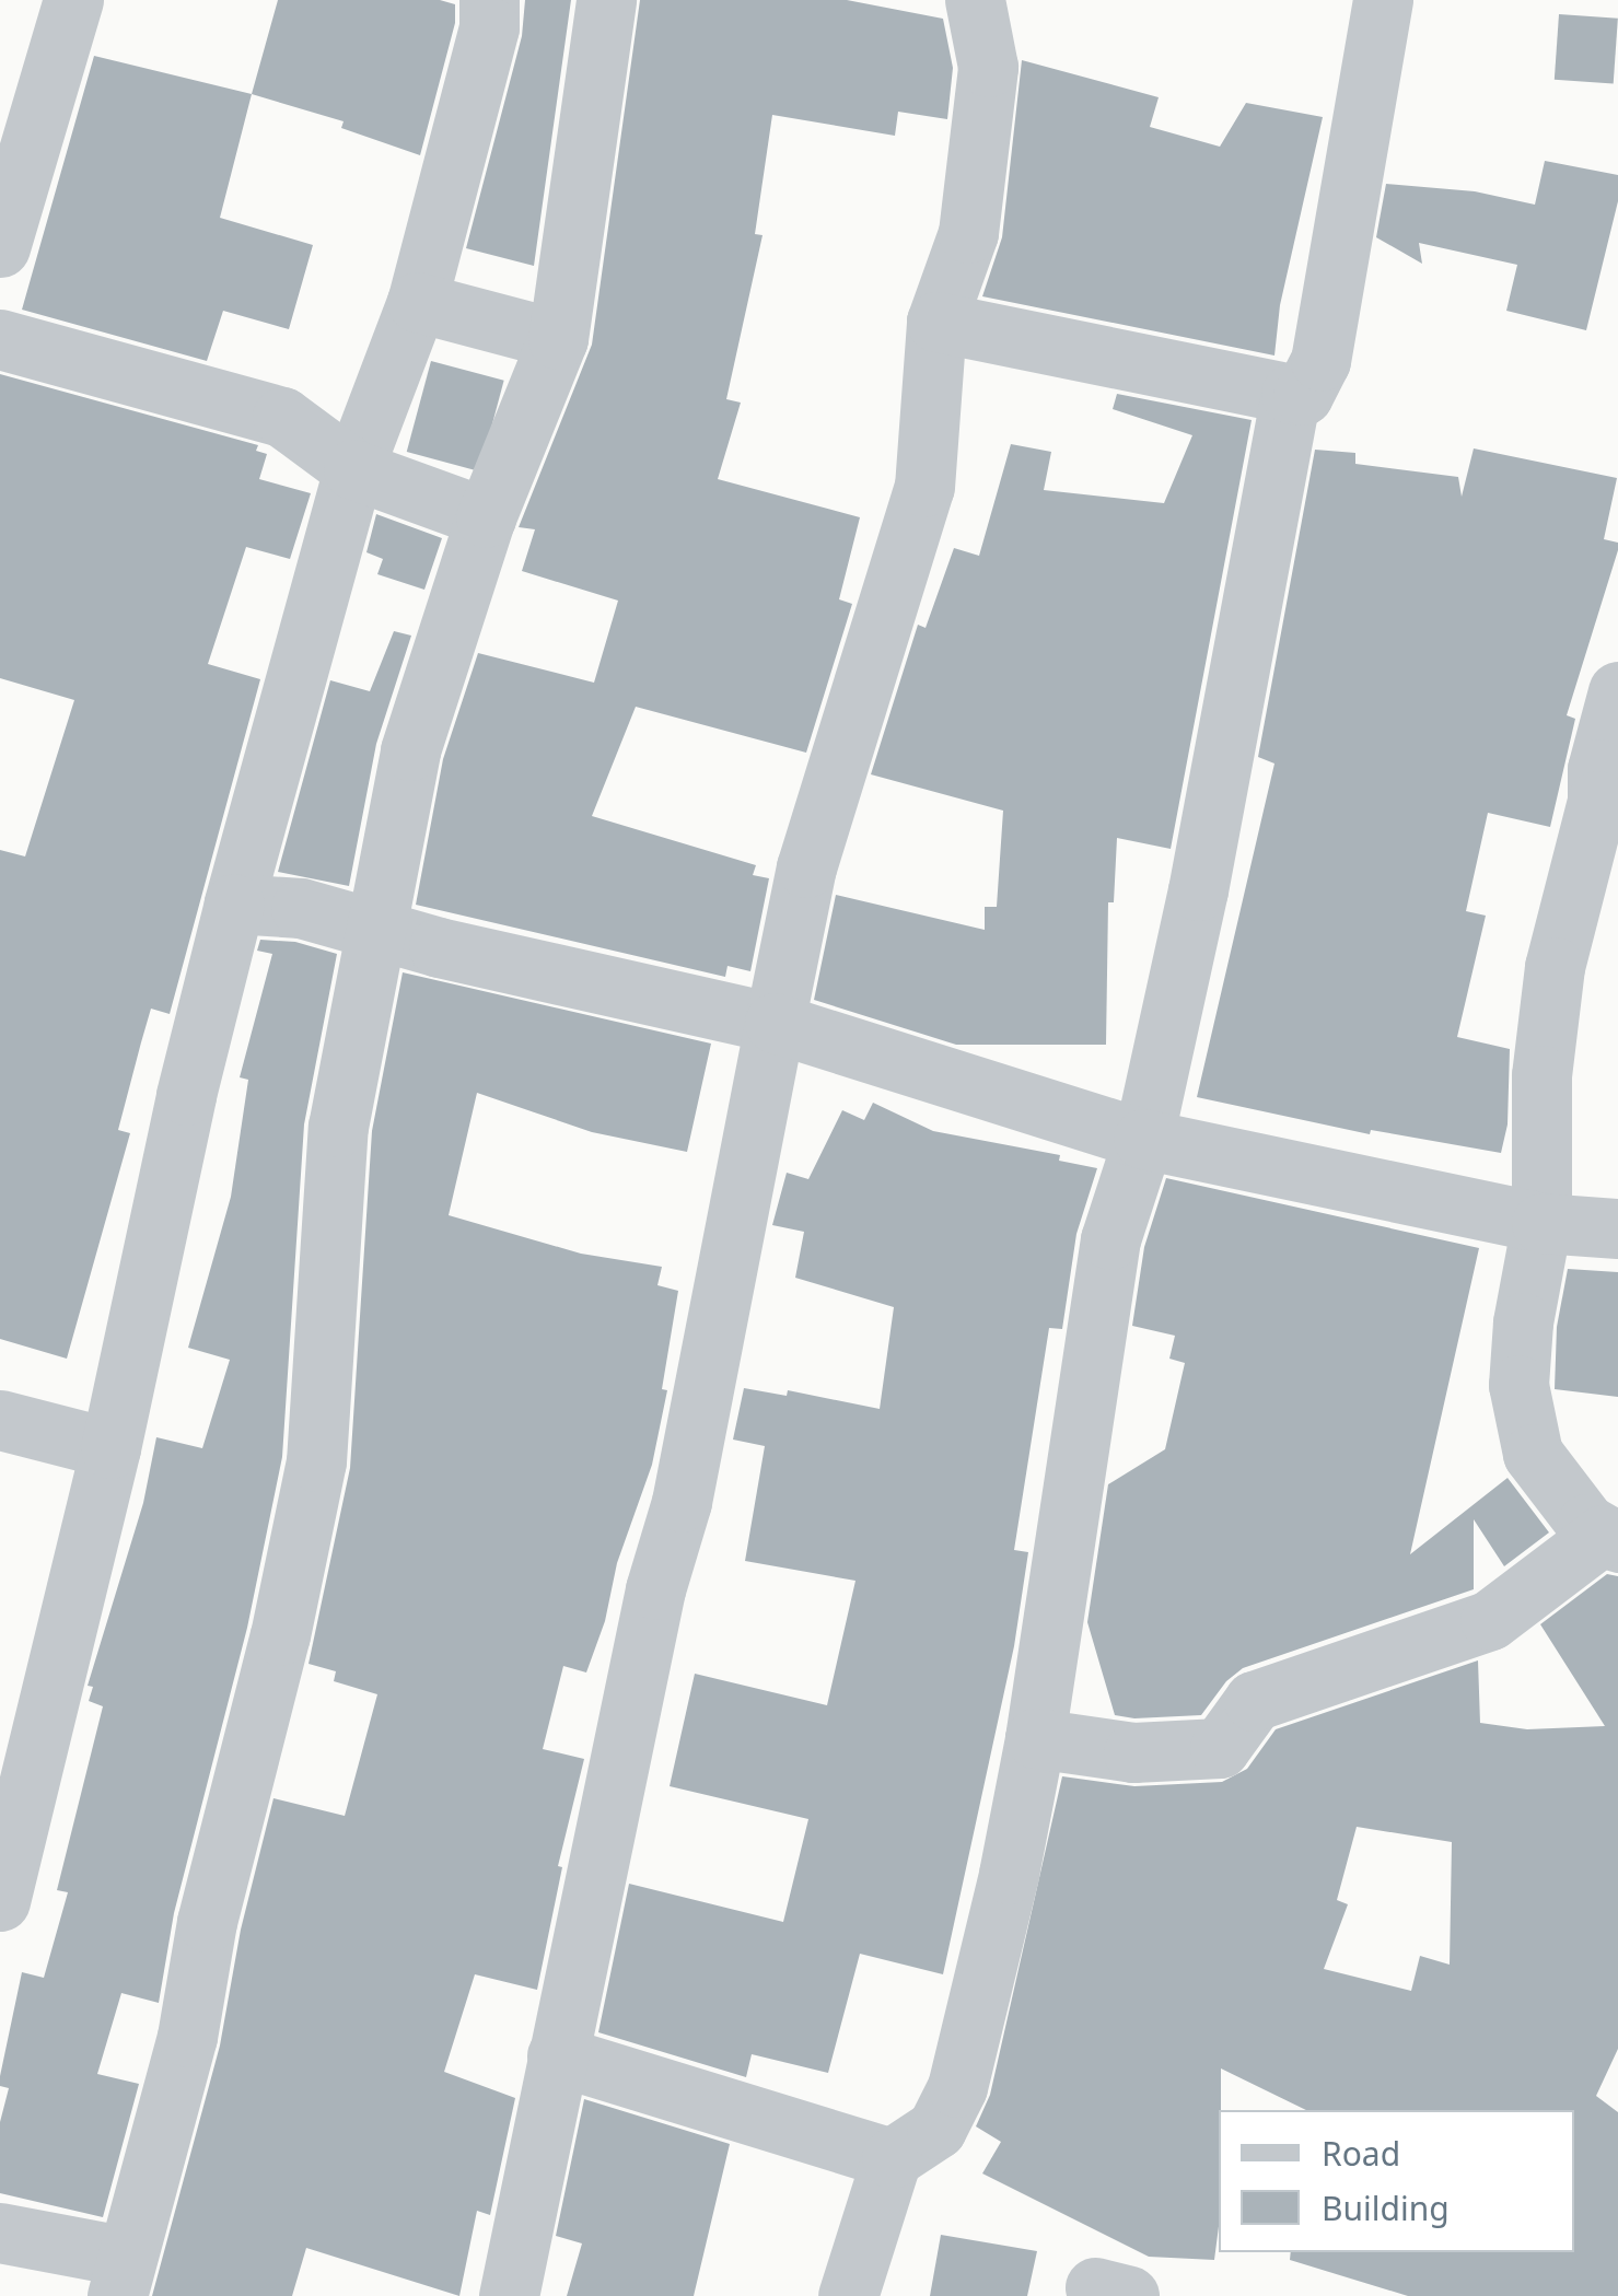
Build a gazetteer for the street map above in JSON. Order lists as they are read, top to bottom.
{
  "legend": ["Road", "Building"]
}
